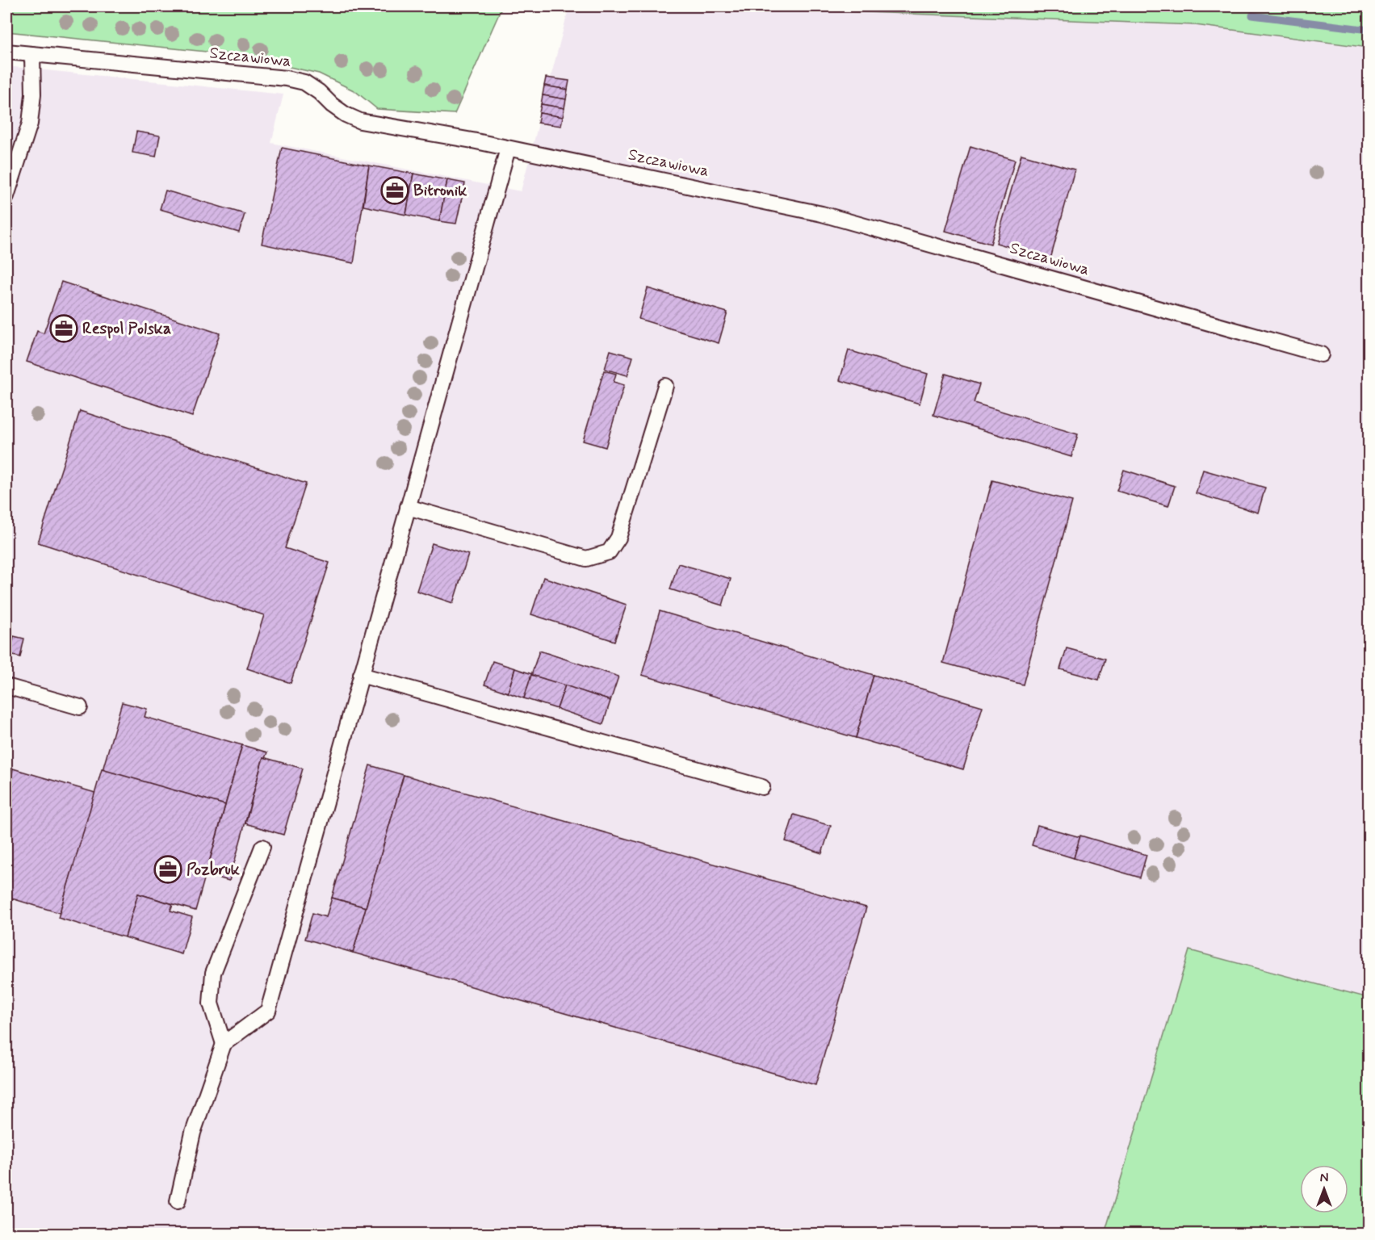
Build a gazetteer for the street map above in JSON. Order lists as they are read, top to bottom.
{
  "streets": {
    "lane": ["Szczawiowa"]
  },
  "places": {
    "office": ["Bitronik", "Respol Polska", "Pozbruk"]
  },
  "north": "top"
}
